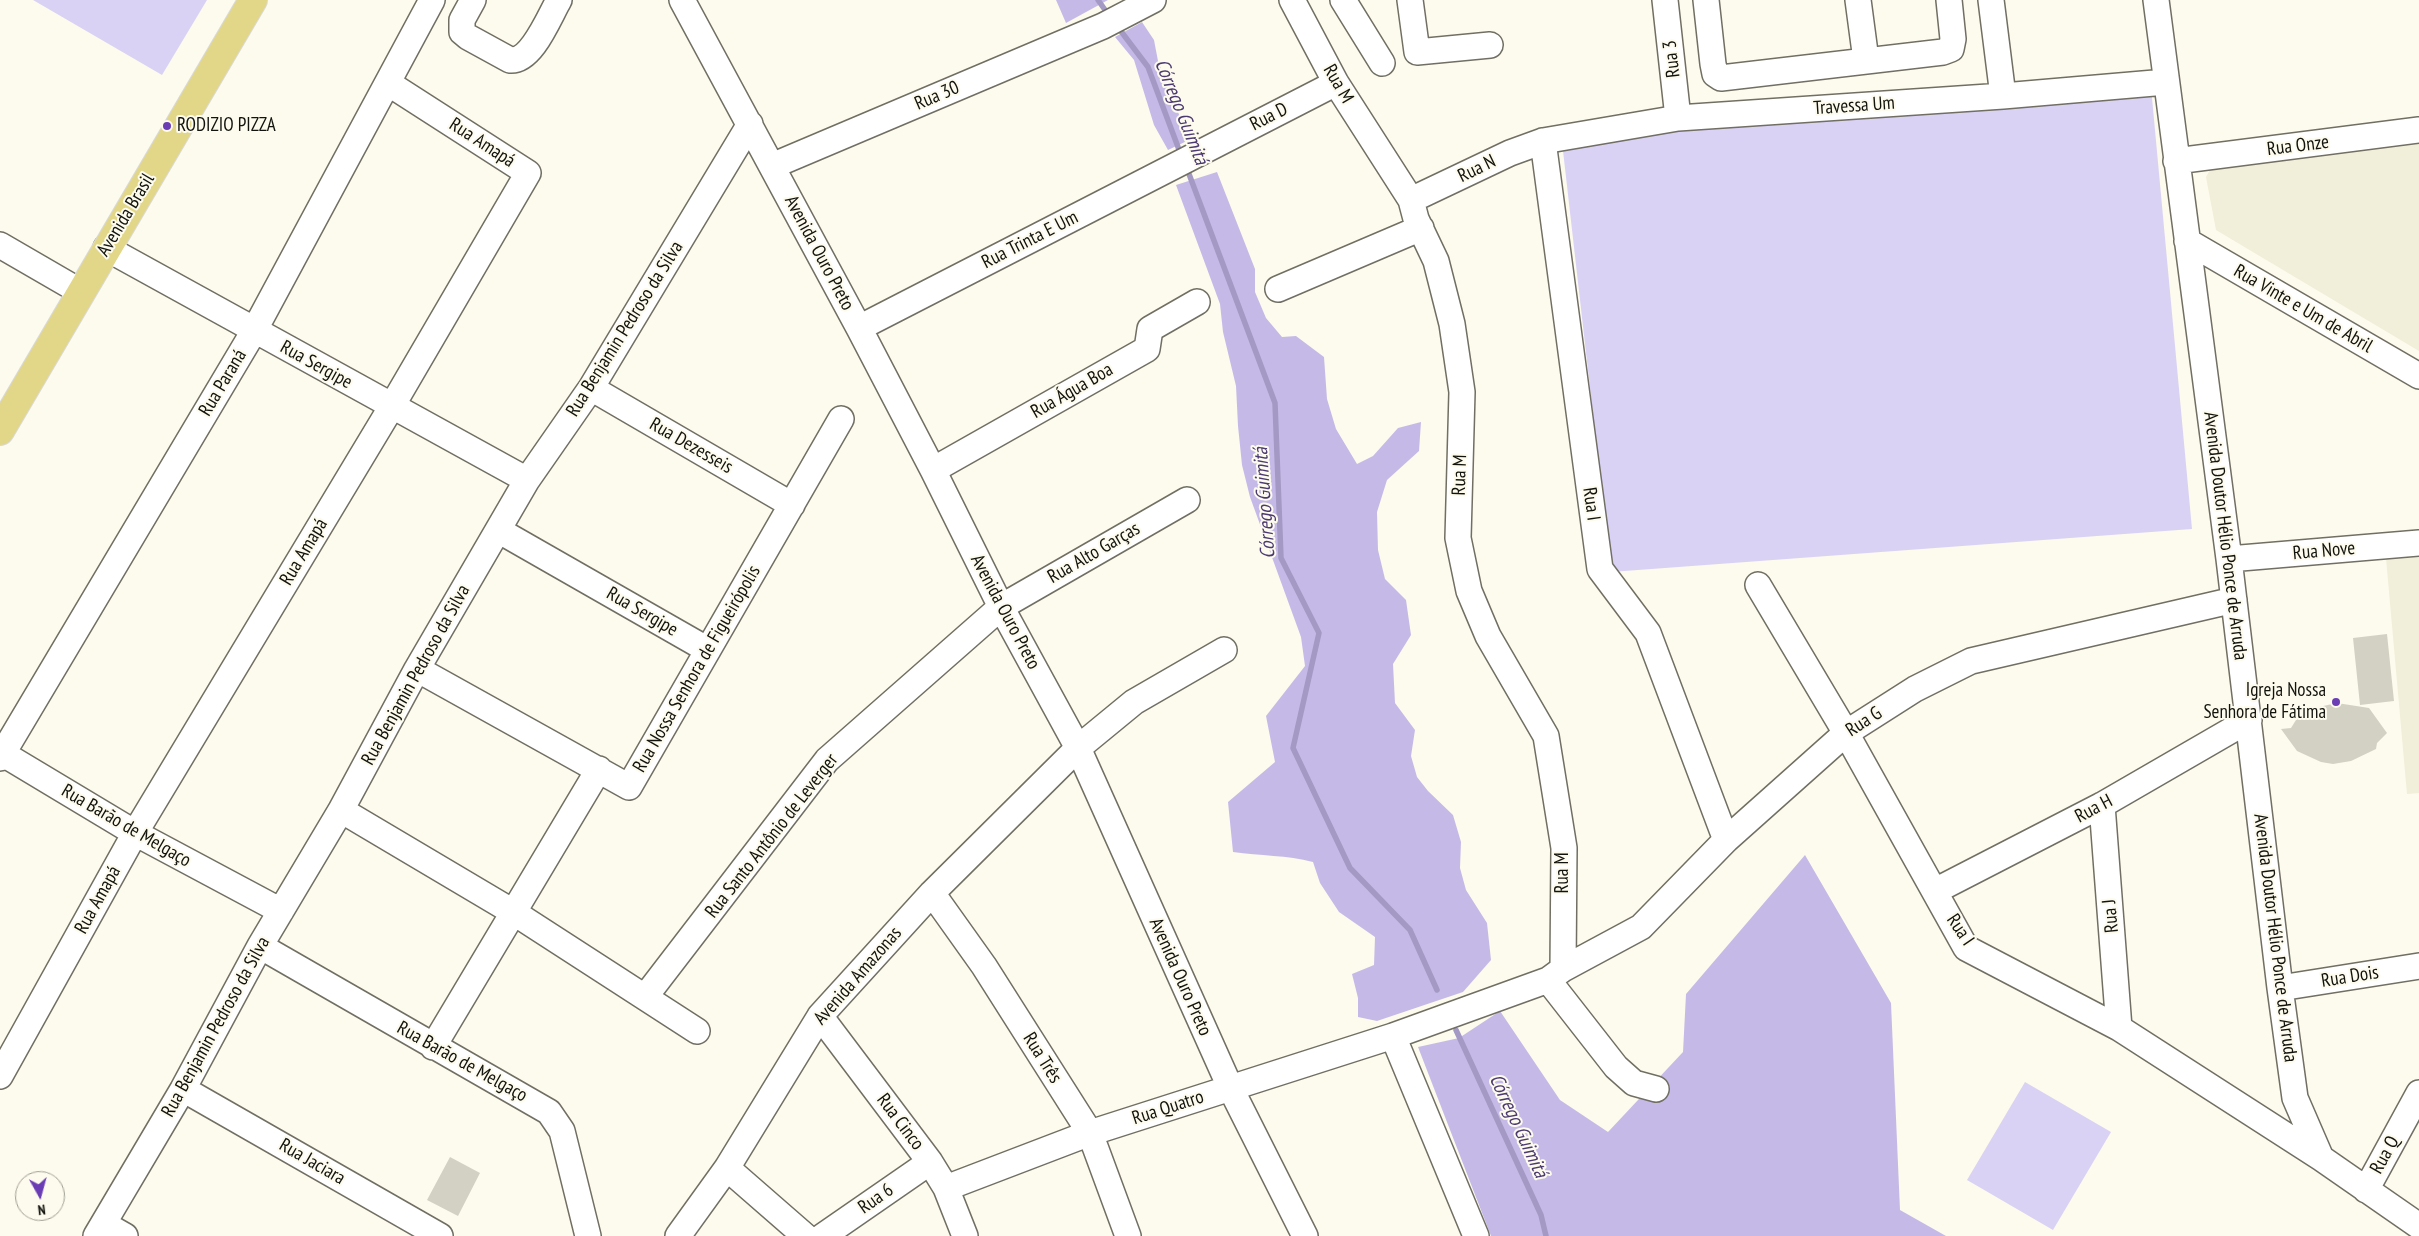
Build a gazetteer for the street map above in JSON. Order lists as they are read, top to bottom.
{
  "streets": {
    "main road": ["Avenida Brasil"],
    "street": [
      "Rua 3",
      "Rua M",
      "Rua 30",
      "Travessa Um",
      "Rua D",
      "Rua Amapá",
      "Rua Onze",
      "Rua N",
      "Rua Trinta E Um",
      "Avenida Ouro Preto",
      "Rua Vinte e Um de Abril",
      "Rua Benjamin Pedroso da Silva",
      "Rua Sergipe",
      "Rua Paraná",
      "Rua Água Boa",
      "Rua Dezesseis",
      "Rua I",
      "Avenida Doutor Hélio Ponce de Arruda",
      "Rua Nove",
      "Rua Alto Garças",
      "Rua Nossa Senhora de Figueirópolis",
      "Rua G",
      "Rua H",
      "Rua Barão de Melgaço",
      "Rua Santo Antônio de Leverger",
      "Rua J",
      "Avenida Amazonas",
      "Rua Dois",
      "Rua Três",
      "Rua Quatro",
      "Rua Cinco",
      "Rua Q",
      "Rua Jaciara",
      "Rua 6"
    ]
  },
  "crossings": [
    ["Rua 3", "Travessa Um"],
    ["Rua M", "Rua D"],
    ["Rua M", "Rua N"],
    ["Rua M", "Rua G"],
    ["Rua M", "Rua Quatro"],
    ["Rua 30", "Avenida Ouro Preto"],
    ["Travessa Um", "Rua N"],
    ["Travessa Um", "Rua I"],
    ["Travessa Um", "Avenida Doutor Hélio Ponce de Arruda"],
    ["Rua D", "Rua Trinta E Um"],
    ["Rua Amapá", "Rua Sergipe"],
    ["Rua Amapá", "Rua Paraná"],
    ["Rua Amapá", "Rua Barão de Melgaço"],
    ["Rua Onze", "Avenida Doutor Hélio Ponce de Arruda"],
    ["Rua N", "Rua I"],
    ["Avenida Brasil", "Rua Sergipe"],
    ["Rua Trinta E Um", "Avenida Ouro Preto"],
    ["Avenida Ouro Preto", "Rua Benjamin Pedroso da Silva"],
    ["Avenida Ouro Preto", "Rua Água Boa"],
    ["Avenida Ouro Preto", "Rua Alto Garças"],
    ["Avenida Ouro Preto", "Rua Santo Antônio de Leverger"],
    ["Avenida Ouro Preto", "Avenida Amazonas"],
    ["Avenida Ouro Preto", "Rua Quatro"],
    ["Rua Vinte e Um de Abril", "Avenida Doutor Hélio Ponce de Arruda"],
    ["Rua Benjamin Pedroso da Silva", "Rua Sergipe"],
    ["Rua Benjamin Pedroso da Silva", "Rua Dezesseis"],
    ["Rua Benjamin Pedroso da Silva", "Rua Nossa Senhora de Figueirópolis"],
    ["Rua Benjamin Pedroso da Silva", "Rua Barão de Melgaço"],
    ["Rua Benjamin Pedroso da Silva", "Rua Jaciara"],
    ["Rua Sergipe", "Rua Paraná"],
    ["Rua Sergipe", "Rua Nossa Senhora de Figueirópolis"],
    ["Rua Paraná", "Rua Barão de Melgaço"],
    ["Rua Dezesseis", "Rua Nossa Senhora de Figueirópolis"],
    ["Rua I", "Avenida Doutor Hélio Ponce de Arruda"],
    ["Rua I", "Rua G"],
    ["Rua I", "Rua H"],
    ["Rua I", "Rua J"],
    ["Avenida Doutor Hélio Ponce de Arruda", "Rua Nove"],
    ["Avenida Doutor Hélio Ponce de Arruda", "Rua G"],
    ["Avenida Doutor Hélio Ponce de Arruda", "Rua H"],
    ["Avenida Doutor Hélio Ponce de Arruda", "Rua Dois"],
    ["Rua Alto Garças", "Rua Santo Antônio de Leverger"],
    ["Rua G", "Rua Quatro"],
    ["Rua H", "Rua J"],
    ["Avenida Amazonas", "Rua Três"],
    ["Avenida Amazonas", "Rua Cinco"],
    ["Rua Três", "Rua Quatro"],
    ["Rua Quatro", "Rua Cinco"],
    ["Rua Cinco", "Rua 6"]
  ],
  "water": ["Córrego Guimitá"],
  "places": ["RODIZIO PIZZA", "Igreja Nossa Senhora de Fátima"],
  "north": "bottom"
}
